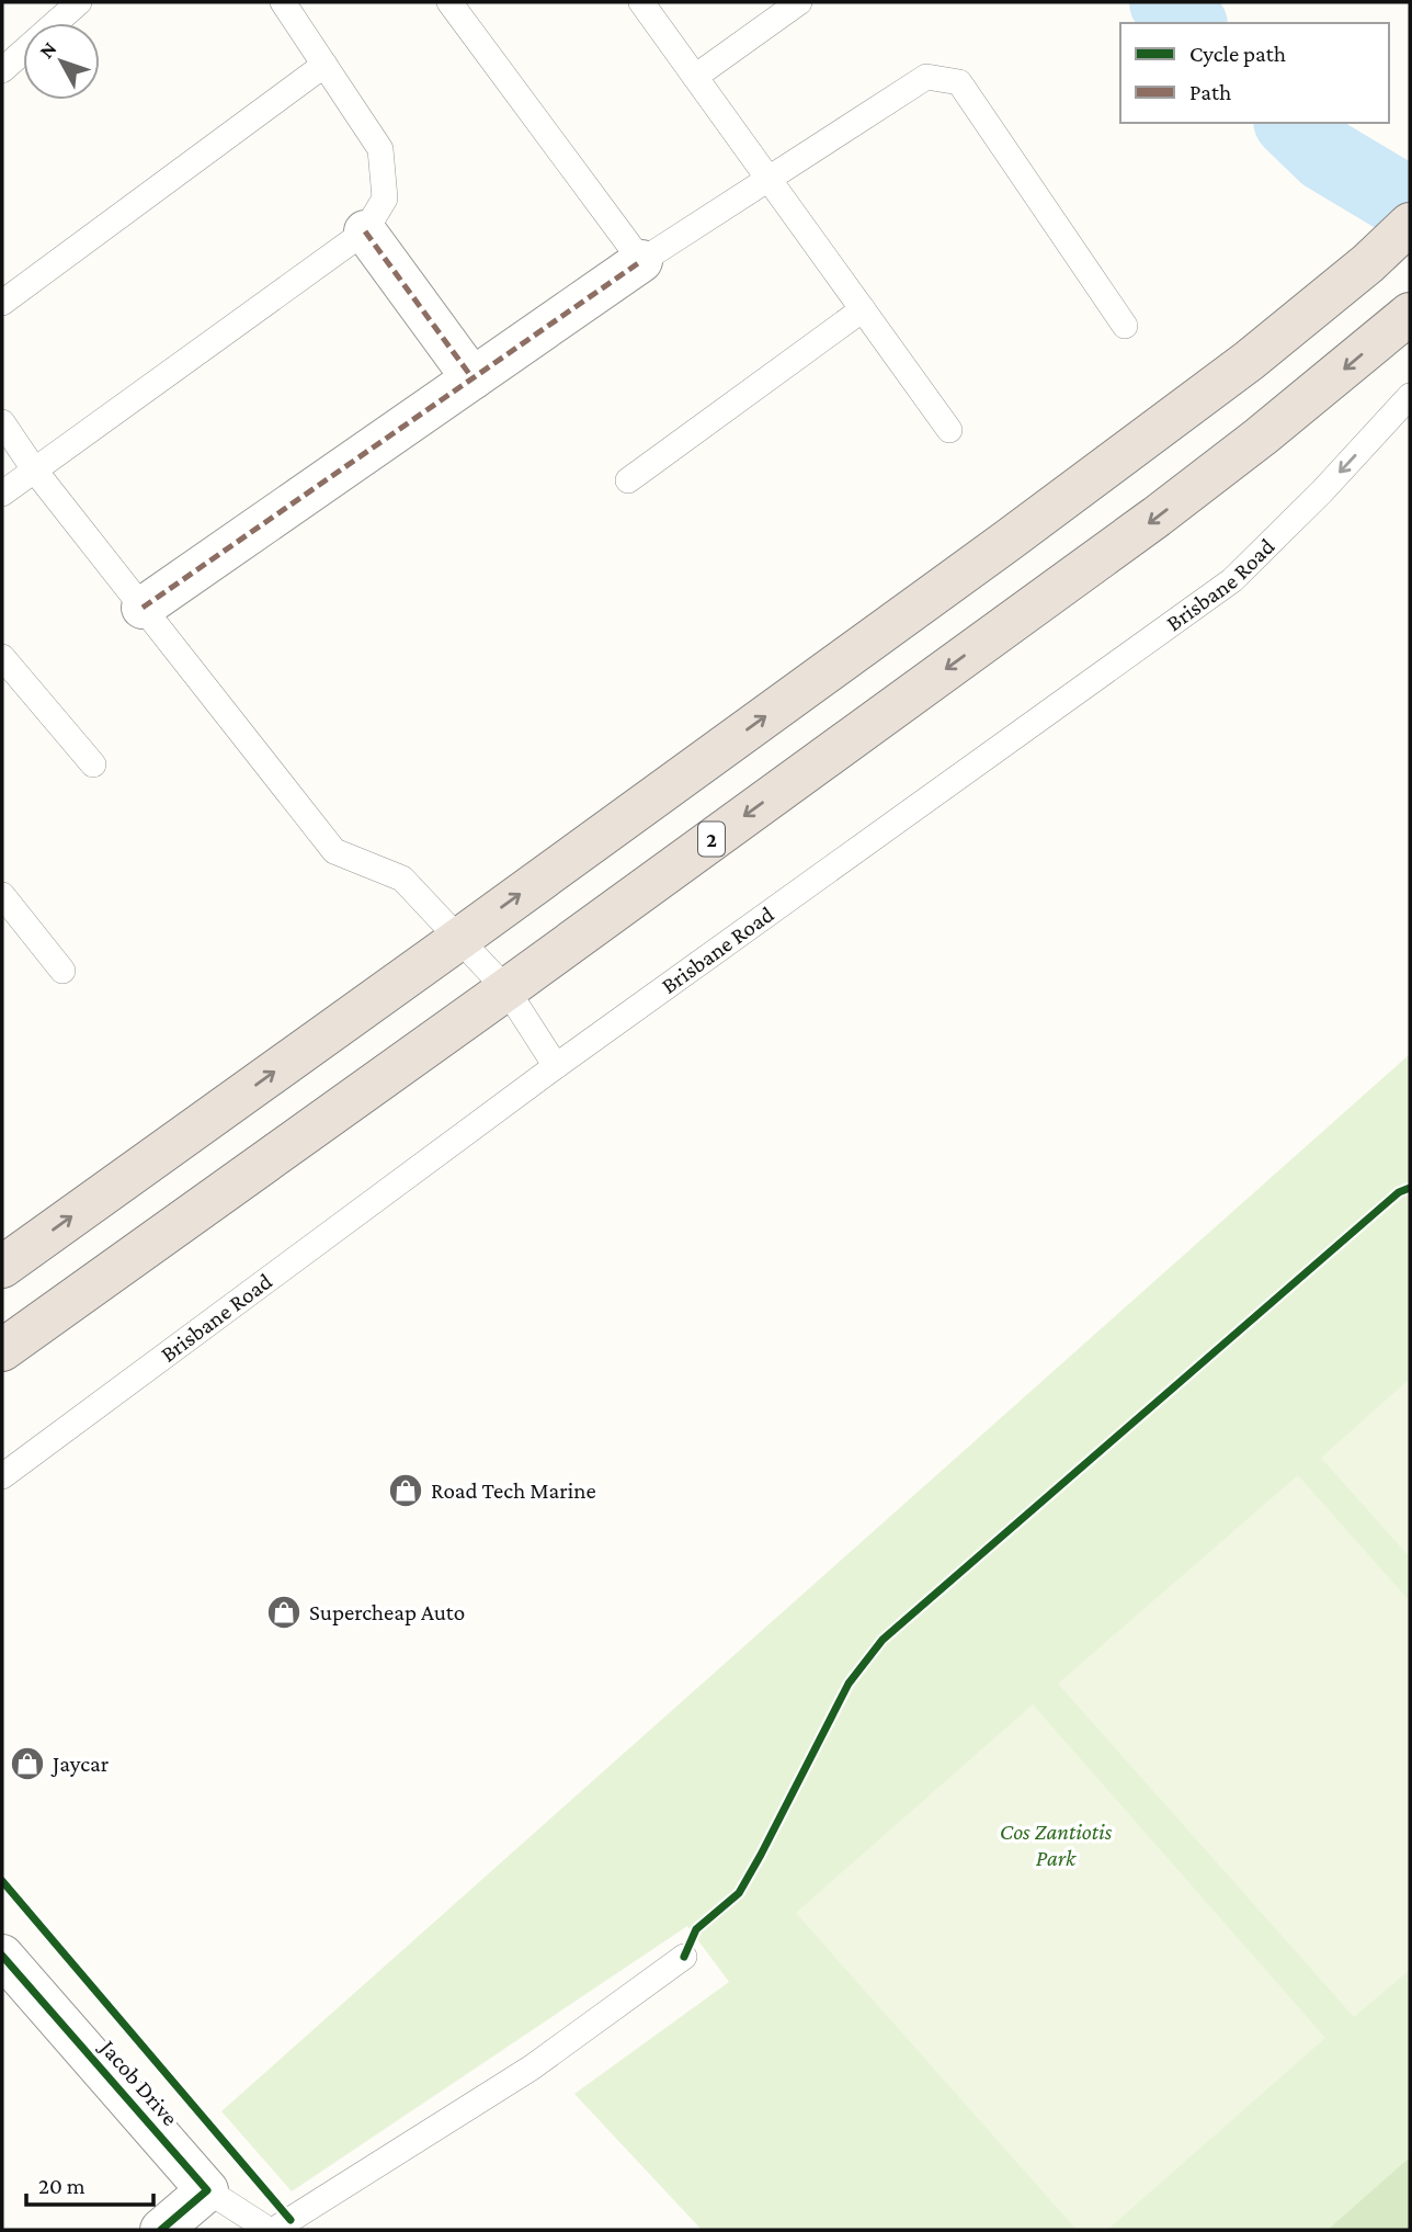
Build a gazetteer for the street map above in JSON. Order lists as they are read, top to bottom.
{
  "streets": {
    "highway": ["2"],
    "street": ["Jacob Drive"],
    "lane": ["Brisbane Road"]
  },
  "one_way": ["Brisbane Road"],
  "parks": ["Cos Zantiotis Park"],
  "places": {
    "shop": ["Road Tech Marine", "Supercheap Auto", "Jaycar"]
  },
  "legend": ["Cycle path", "Path"],
  "scale_bar": "20 m",
  "north": "top left"
}
